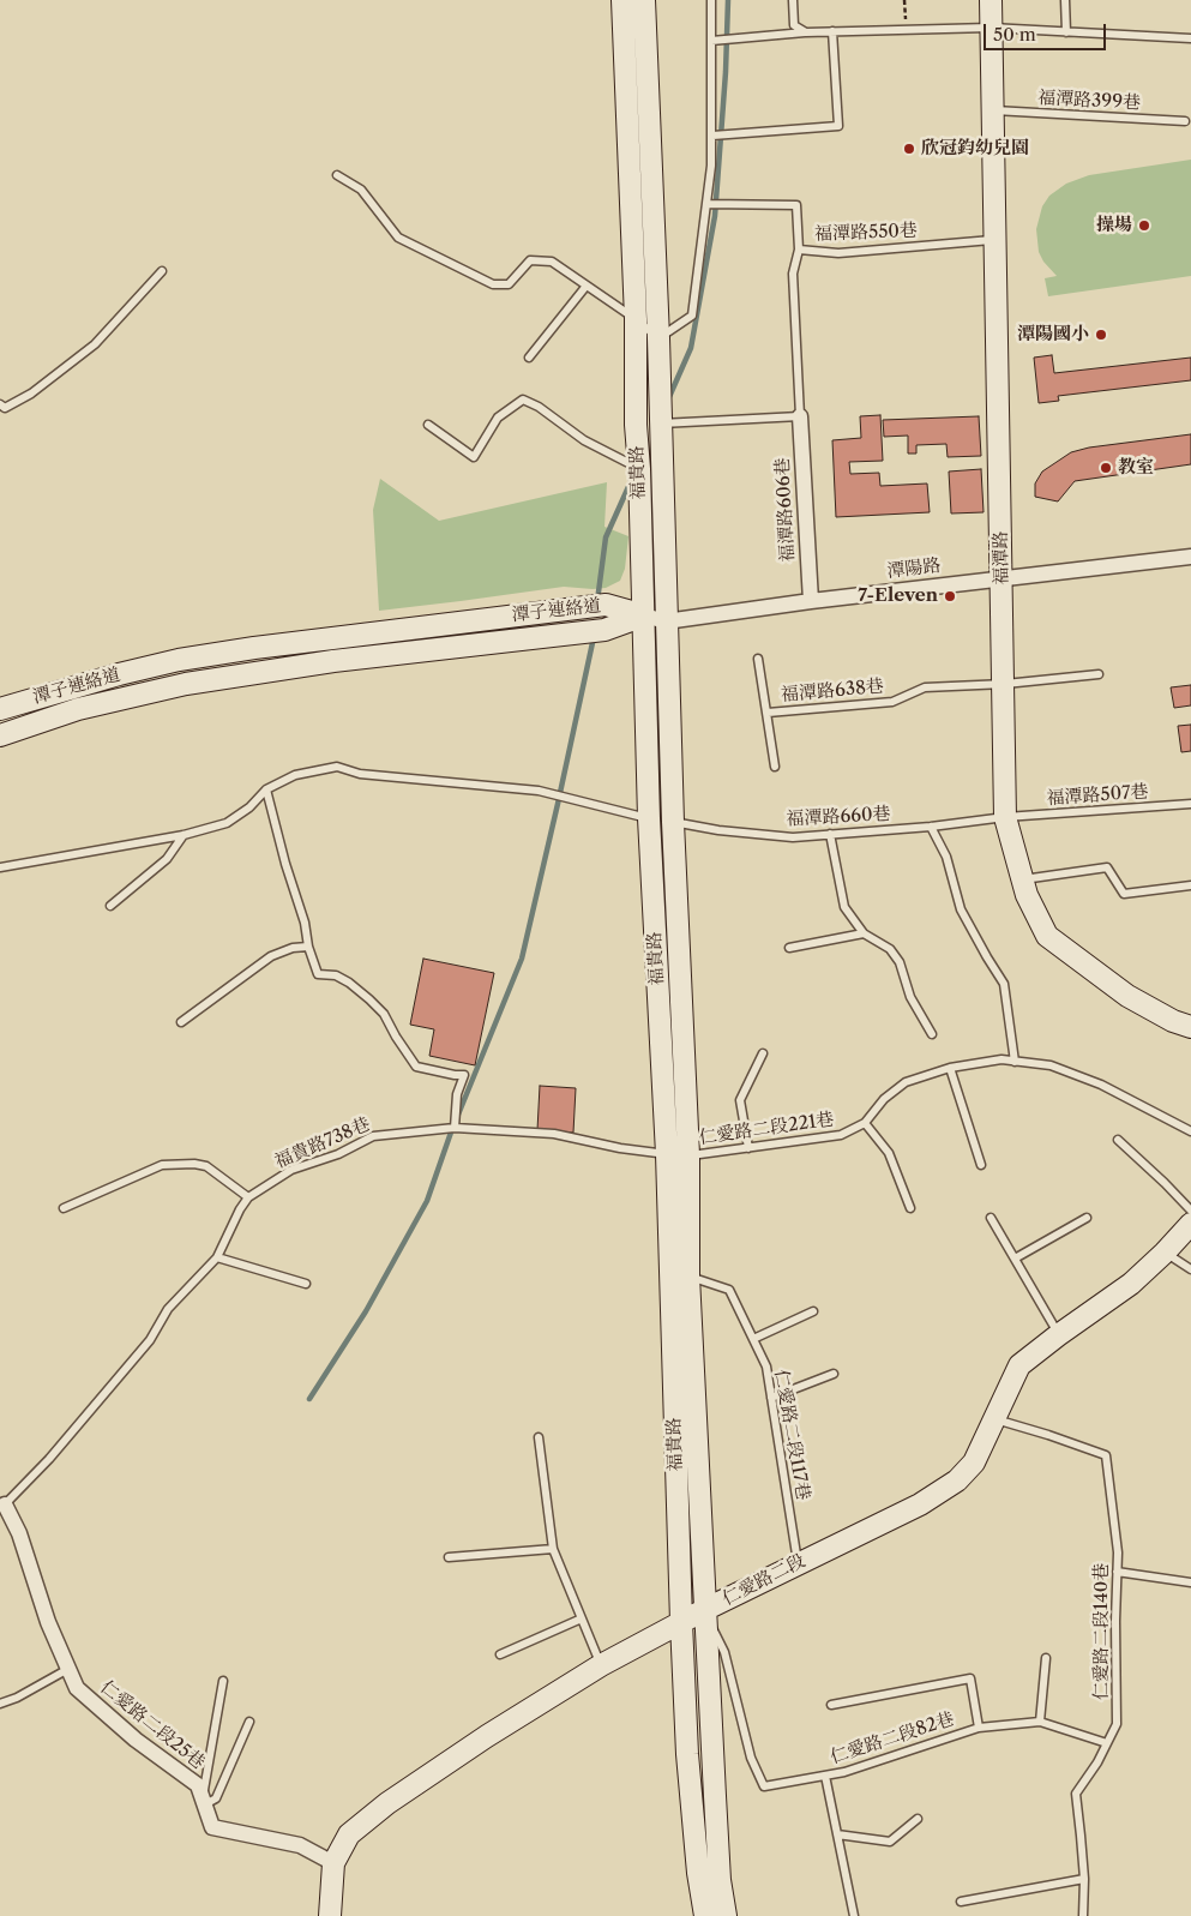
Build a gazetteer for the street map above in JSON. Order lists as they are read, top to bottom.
{
  "streets": {
    "street": [
      "福貴路",
      "福潭路606巷",
      "福潭路",
      "潭陽路",
      "潭子連絡道",
      "仁愛路二段",
      "仁愛路二段25巷"
    ],
    "lane": [
      "福潭路399巷",
      "福潭路550巷",
      "福潭路638巷",
      "福潭路507巷",
      "福潭路660巷",
      "仁愛路二段221巷",
      "福貴路738巷",
      "仁愛路二段117巷",
      "仁愛路二段140巷",
      "仁愛路二段82巷"
    ]
  },
  "crossings": [
    ["福潭路399巷", "福潭路"],
    ["福潭路550巷", "福潭路606巷"],
    ["福潭路550巷", "福潭路"],
    ["福貴路", "潭陽路"],
    ["福貴路", "潭子連絡道"],
    ["福貴路", "福潭路660巷"],
    ["福貴路", "仁愛路二段221巷"],
    ["福貴路", "福貴路738巷"],
    ["福貴路", "仁愛路二段117巷"],
    ["福貴路", "仁愛路二段"],
    ["福貴路", "仁愛路二段82巷"],
    ["福潭路606巷", "潭陽路"],
    ["福潭路", "潭陽路"],
    ["福潭路", "福潭路638巷"],
    ["福潭路", "福潭路507巷"],
    ["福潭路", "福潭路660巷"],
    ["潭陽路", "潭子連絡道"],
    ["福潭路507巷", "福潭路660巷"],
    ["仁愛路二段221巷", "福貴路738巷"],
    ["福貴路738巷", "仁愛路二段25巷"],
    ["仁愛路二段117巷", "仁愛路二段"],
    ["仁愛路二段", "仁愛路二段140巷"],
    ["仁愛路二段", "仁愛路二段25巷"],
    ["仁愛路二段", "仁愛路二段82巷"],
    ["仁愛路二段140巷", "仁愛路二段82巷"]
  ],
  "places": [
    "欣冠鈞幼兒園",
    "操場",
    "潭陽國小",
    "教室",
    "7-Eleven"
  ],
  "scale_bar": "50 m"
}
